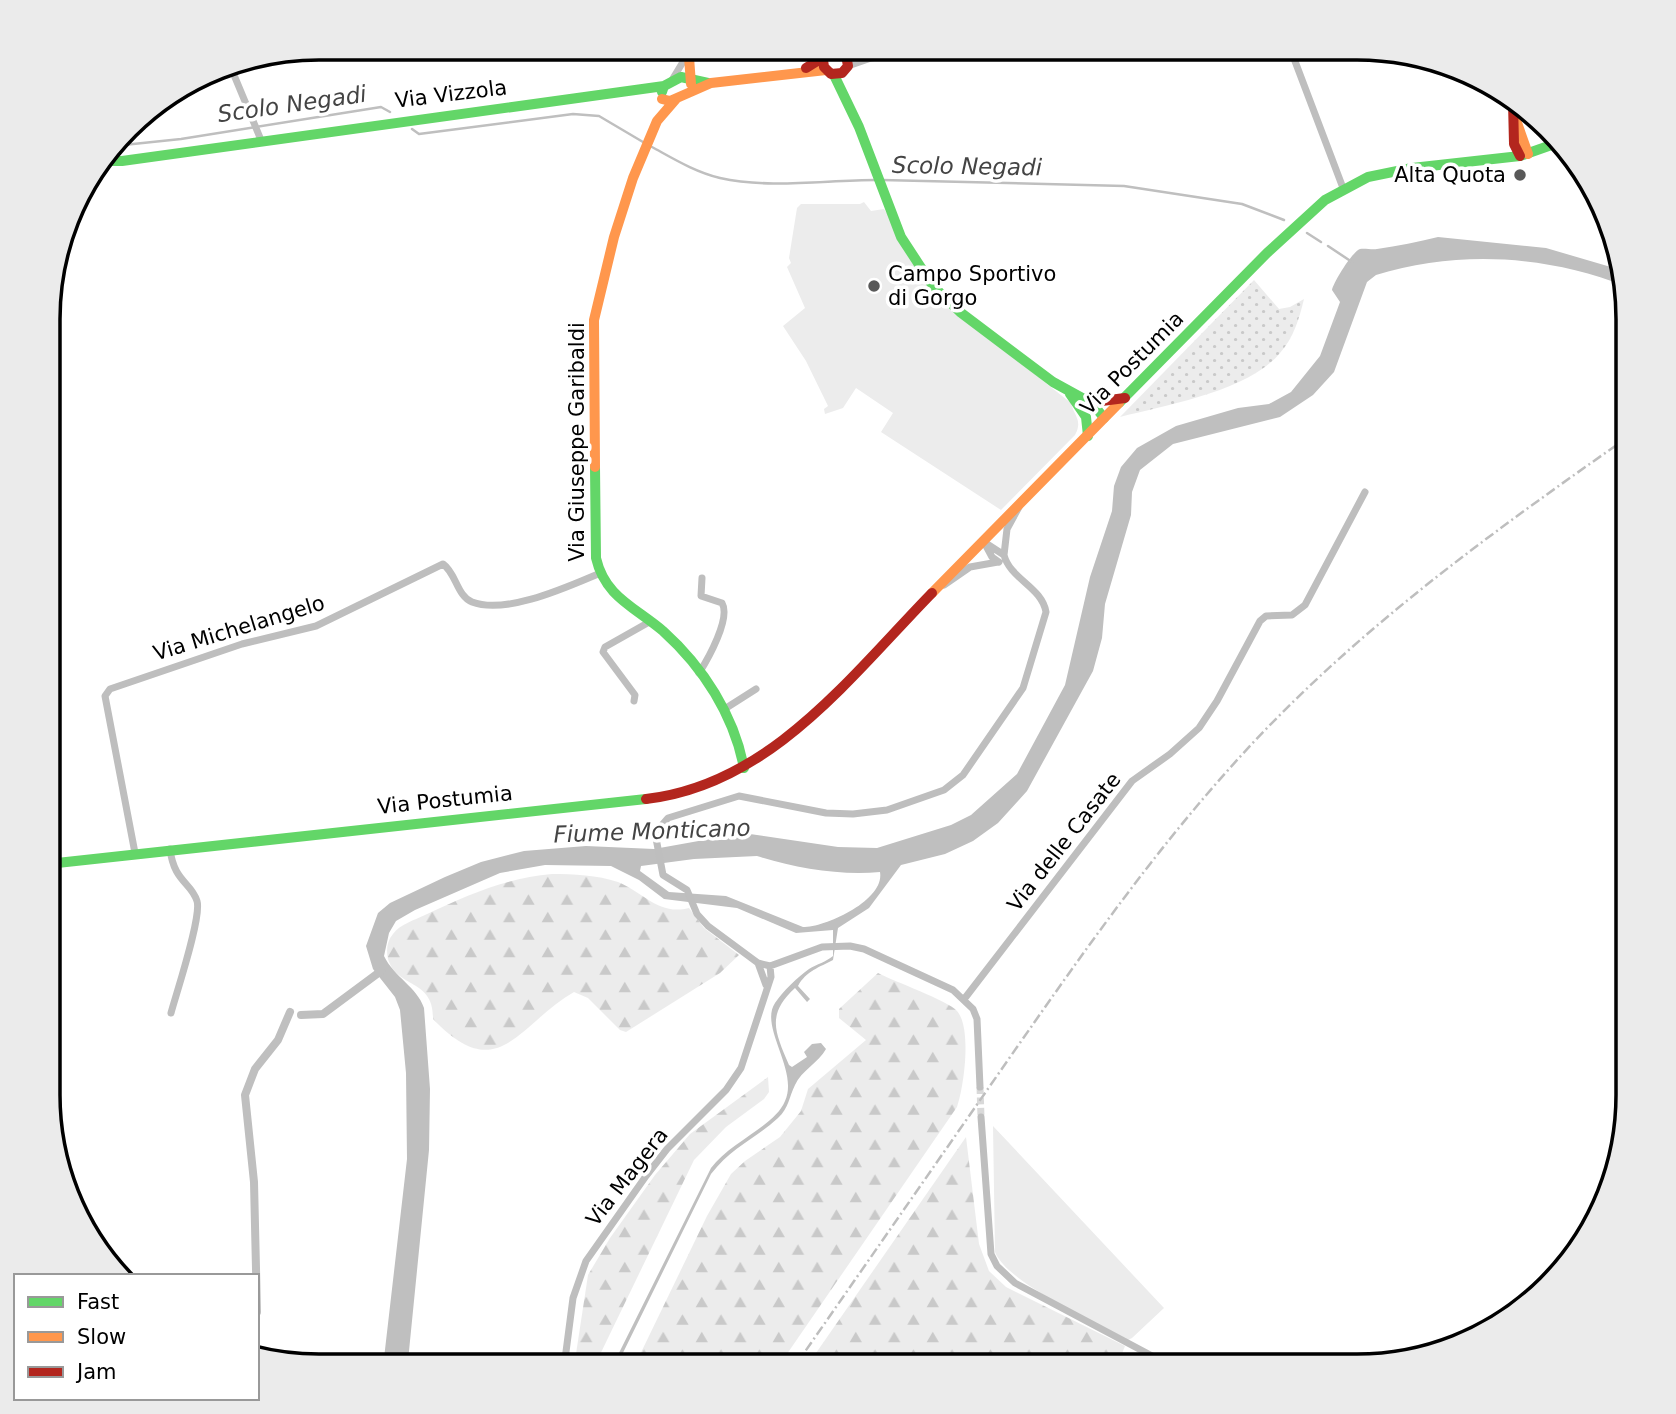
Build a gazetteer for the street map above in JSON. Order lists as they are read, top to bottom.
{
  "streets": {
    "street": [
      "Via Vizzola",
      "Via Postumia",
      "Via Giuseppe Garibaldi",
      "Via Michelangelo",
      "Via delle Casate",
      "Via Magera"
    ]
  },
  "crossings": [
    ["Via Postumia", "Via Giuseppe Garibaldi"],
    ["Via Postumia", "Via Michelangelo"],
    ["Via Giuseppe Garibaldi", "Via Michelangelo"]
  ],
  "water": ["Scolo Negadi", "Fiume Monticano"],
  "places": ["Alta Quota", "Campo Sportivo di Gorgo"],
  "legend": ["Fast", "Slow", "Jam"]
}
